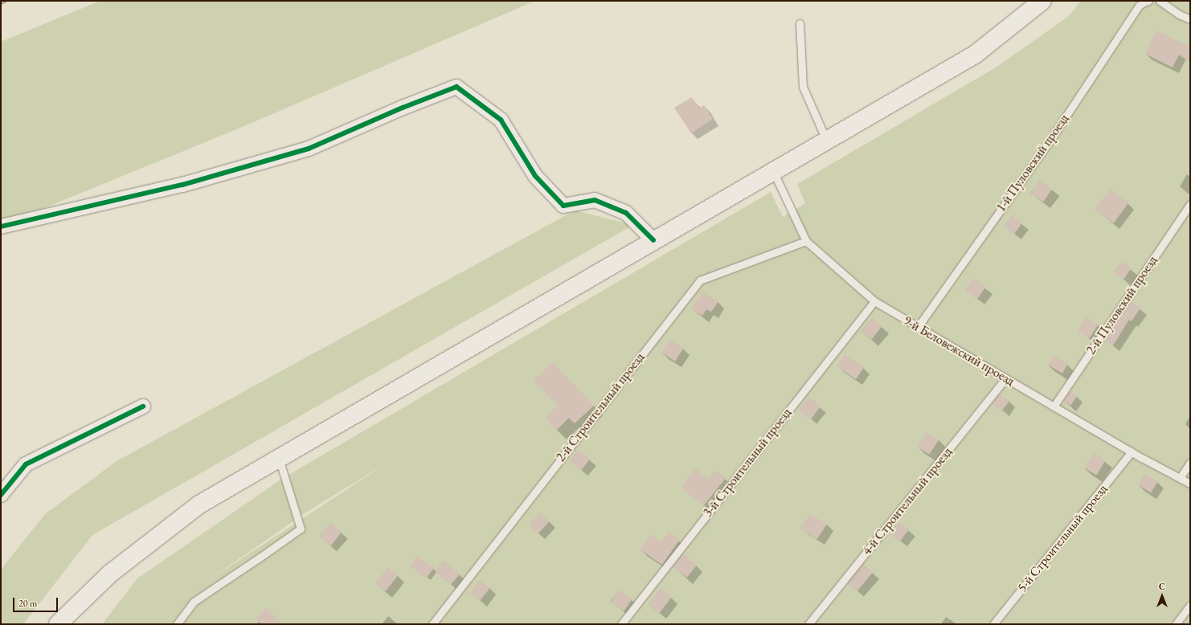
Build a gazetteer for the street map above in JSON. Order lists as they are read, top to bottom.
{
  "streets": {
    "lane": [
      "1-й Пуловский проезд",
      "2-й Пуловский проезд",
      "9-й Беловежский проезд",
      "2-й Строительный проезд",
      "3-й Строительный проезд",
      "4-й Строительный проезд",
      "5-й Строительный проезд"
    ]
  },
  "crossings": [
    ["1-й Пуловский проезд", "9-й Беловежский проезд"],
    ["2-й Пуловский проезд", "9-й Беловежский проезд"],
    ["9-й Беловежский проезд", "2-й Строительный проезд"],
    ["9-й Беловежский проезд", "3-й Строительный проезд"],
    ["9-й Беловежский проезд", "4-й Строительный проезд"],
    ["9-й Беловежский проезд", "5-й Строительный проезд"]
  ],
  "scale_bar": "20 m",
  "north": "top"
}
